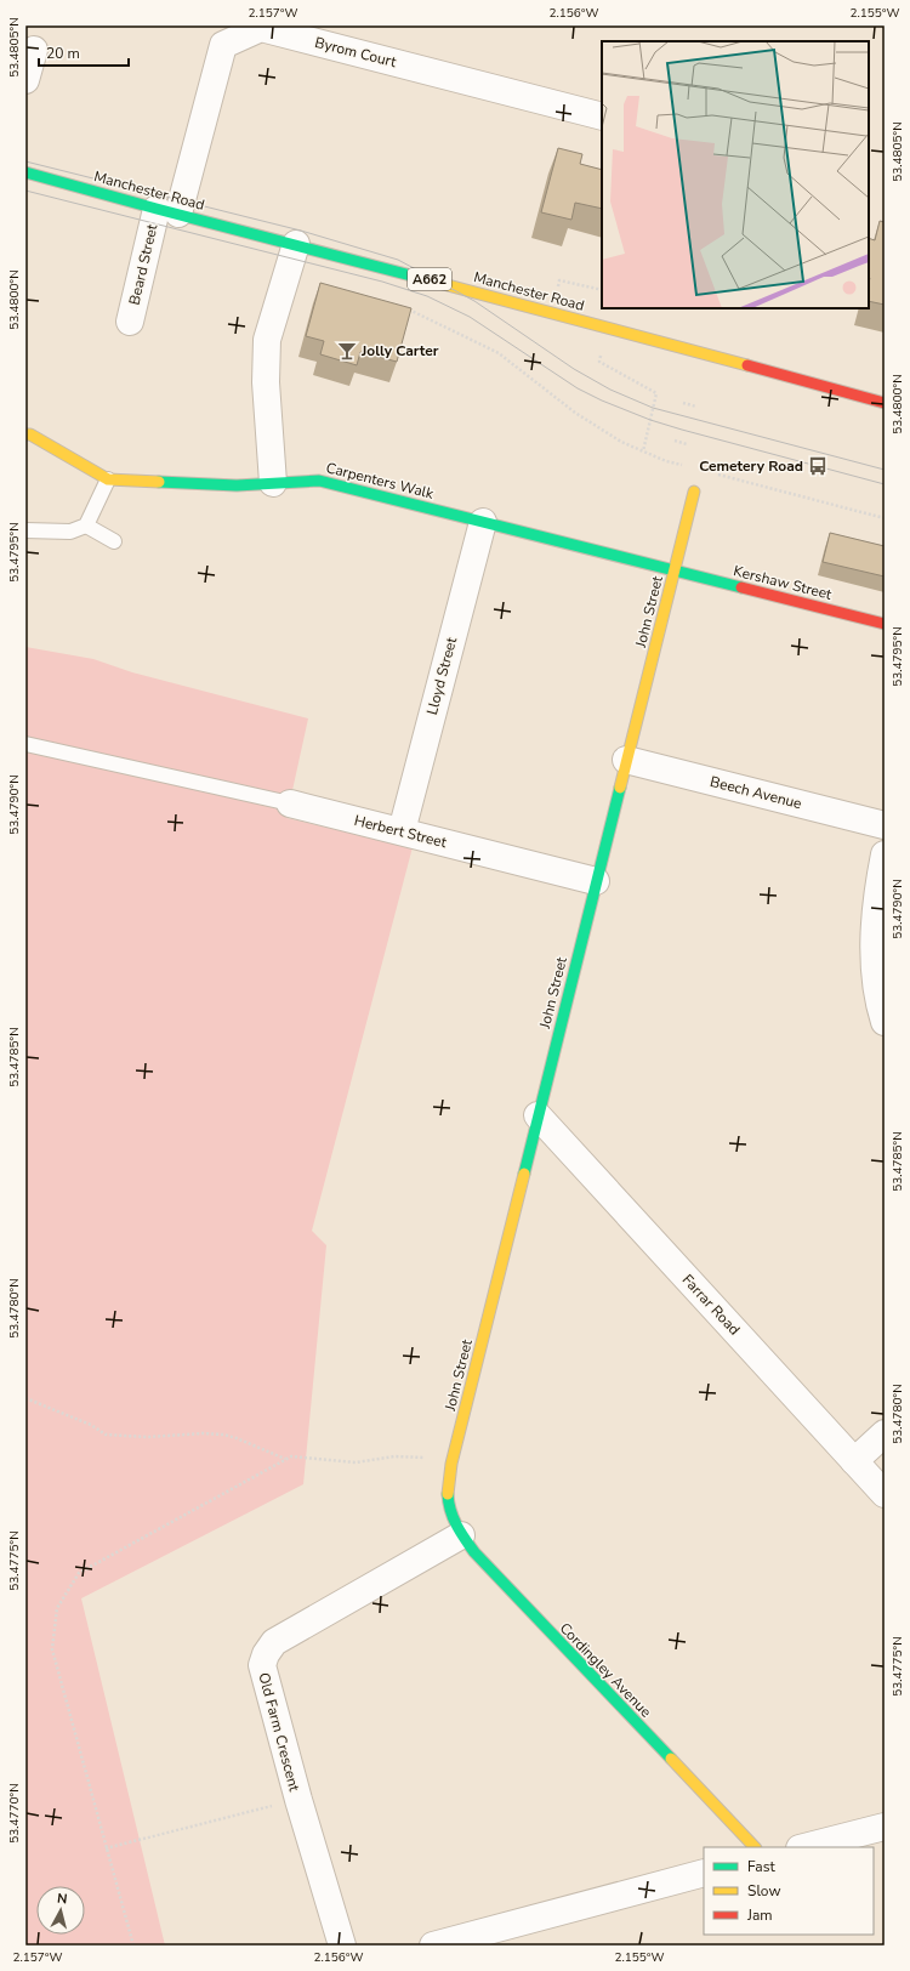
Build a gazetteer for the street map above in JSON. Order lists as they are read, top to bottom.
{
  "streets": {
    "street": [
      "Byrom Court",
      "Manchester Road",
      "Beard Street",
      "A662",
      "Carpenters Walk",
      "Kershaw Street",
      "John Street",
      "Lloyd Street",
      "Beech Avenue",
      "Herbert Street",
      "Farrar Road",
      "Cordingley Avenue",
      "Old Farm Crescent"
    ]
  },
  "crossings": [
    ["Byrom Court", "Manchester Road"],
    ["Byrom Court", "Beard Street"],
    ["Manchester Road", "Beard Street"],
    ["Carpenters Walk", "Kershaw Street"],
    ["Carpenters Walk", "John Street"],
    ["Carpenters Walk", "Lloyd Street"],
    ["Kershaw Street", "John Street"],
    ["John Street", "Beech Avenue"],
    ["John Street", "Herbert Street"],
    ["John Street", "Farrar Road"],
    ["John Street", "Cordingley Avenue"],
    ["Lloyd Street", "Herbert Street"],
    ["Cordingley Avenue", "Old Farm Crescent"]
  ],
  "places": {
    "bar": ["Jolly Carter"],
    "bus stop": ["Cemetery Road"]
  },
  "legend": ["Fast", "Slow", "Jam"],
  "scale_bar": "20 m",
  "north": "top",
  "coordinates": [
    "2.157°W",
    "2.156°W",
    "2.155°W",
    "53.4805°N",
    "53.4800°N",
    "53.4795°N",
    "53.4790°N",
    "53.4785°N",
    "53.4780°N",
    "53.4775°N",
    "53.4770°N"
  ]
}
